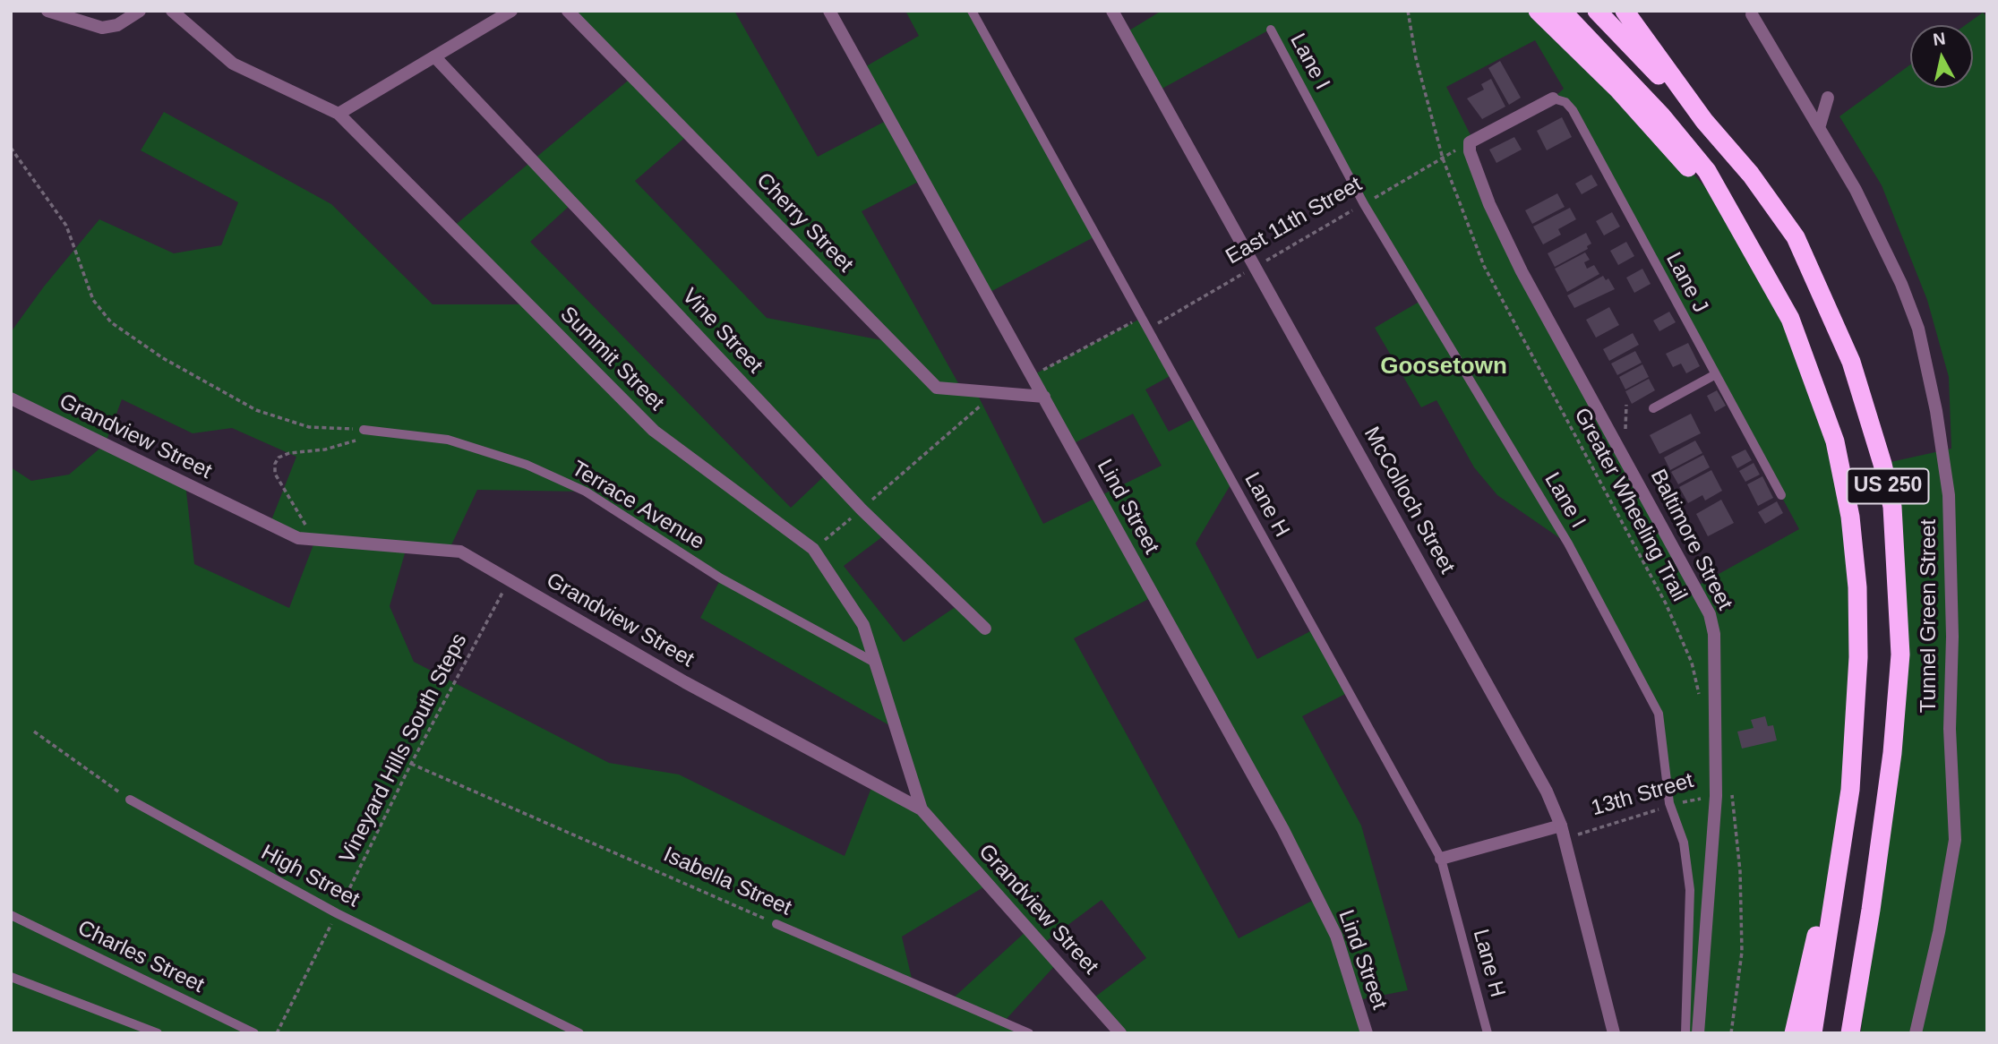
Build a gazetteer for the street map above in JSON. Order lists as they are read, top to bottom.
{
  "streets": {
    "highway": ["US 250"],
    "street": [
      "Cherry Street",
      "Vine Street",
      "Summit Street",
      "Grandview Street",
      "McColloch Street",
      "Lind Street",
      "Baltimore Street",
      "Tunnel Green Street"
    ],
    "lane": [
      "Lane I",
      "Lane J",
      "Lane H",
      "Terrace Avenue",
      "High Street",
      "Isabella Street",
      "Charles Street"
    ],
    "path": [
      "East 11th Street",
      "Greater Wheeling Trail",
      "Vineyard Hills South Steps",
      "13th Street"
    ]
  },
  "crossings": [
    ["Lane I", "East 11th Street"],
    ["Lane I", "13th Street"],
    ["East 11th Street", "McColloch Street"],
    ["East 11th Street", "Lane H"],
    ["East 11th Street", "Greater Wheeling Trail"],
    ["East 11th Street", "Baltimore Street"],
    ["Cherry Street", "Lind Street"],
    ["Summit Street", "Grandview Street"],
    ["Summit Street", "Terrace Avenue"],
    ["Grandview Street", "Vineyard Hills South Steps"],
    ["McColloch Street", "13th Street"],
    ["Baltimore Street", "13th Street"],
    ["Vineyard Hills South Steps", "High Street"],
    ["Vineyard Hills South Steps", "Isabella Street"]
  ],
  "districts": ["Goosetown"],
  "north": "top"
}
